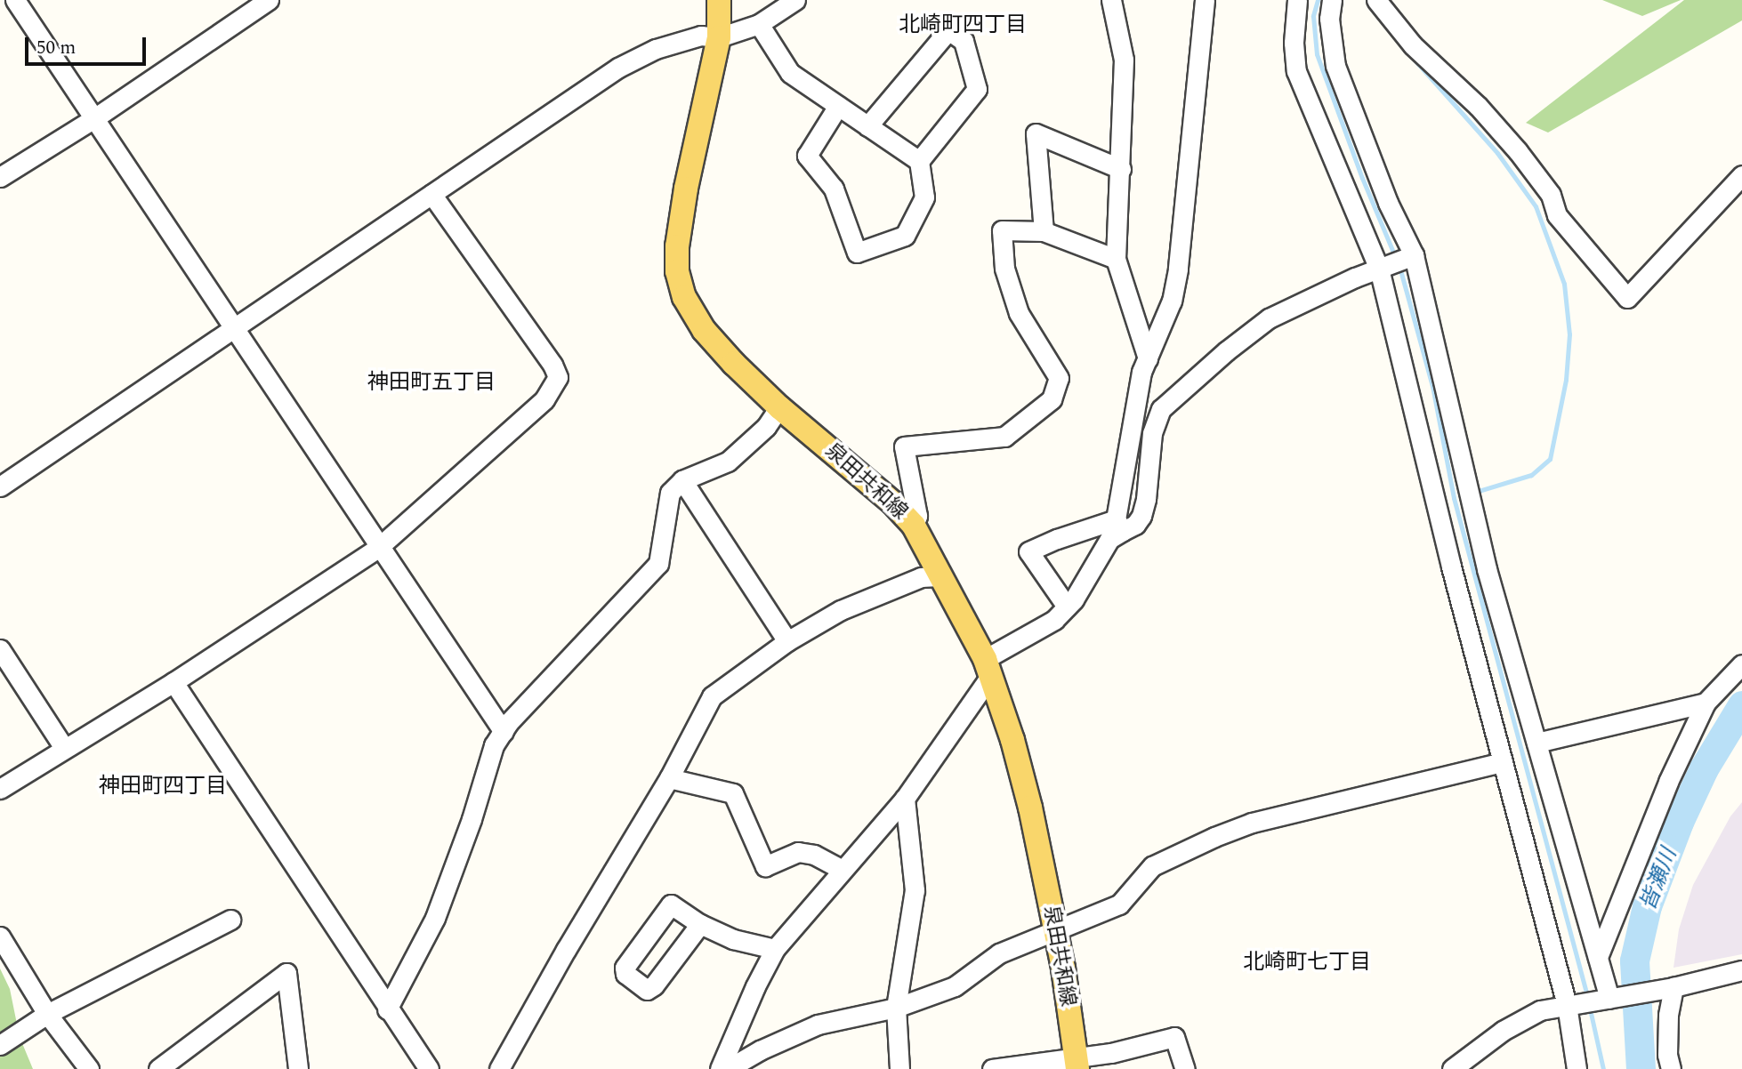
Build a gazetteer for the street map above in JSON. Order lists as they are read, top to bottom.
{
  "streets": {
    "main road": ["泉田共和線"]
  },
  "districts": [
    "北崎町四丁目",
    "神田町五丁目",
    "神田町四丁目",
    "北崎町七丁目"
  ],
  "water": ["皆瀬川"],
  "scale_bar": "50 m"
}
